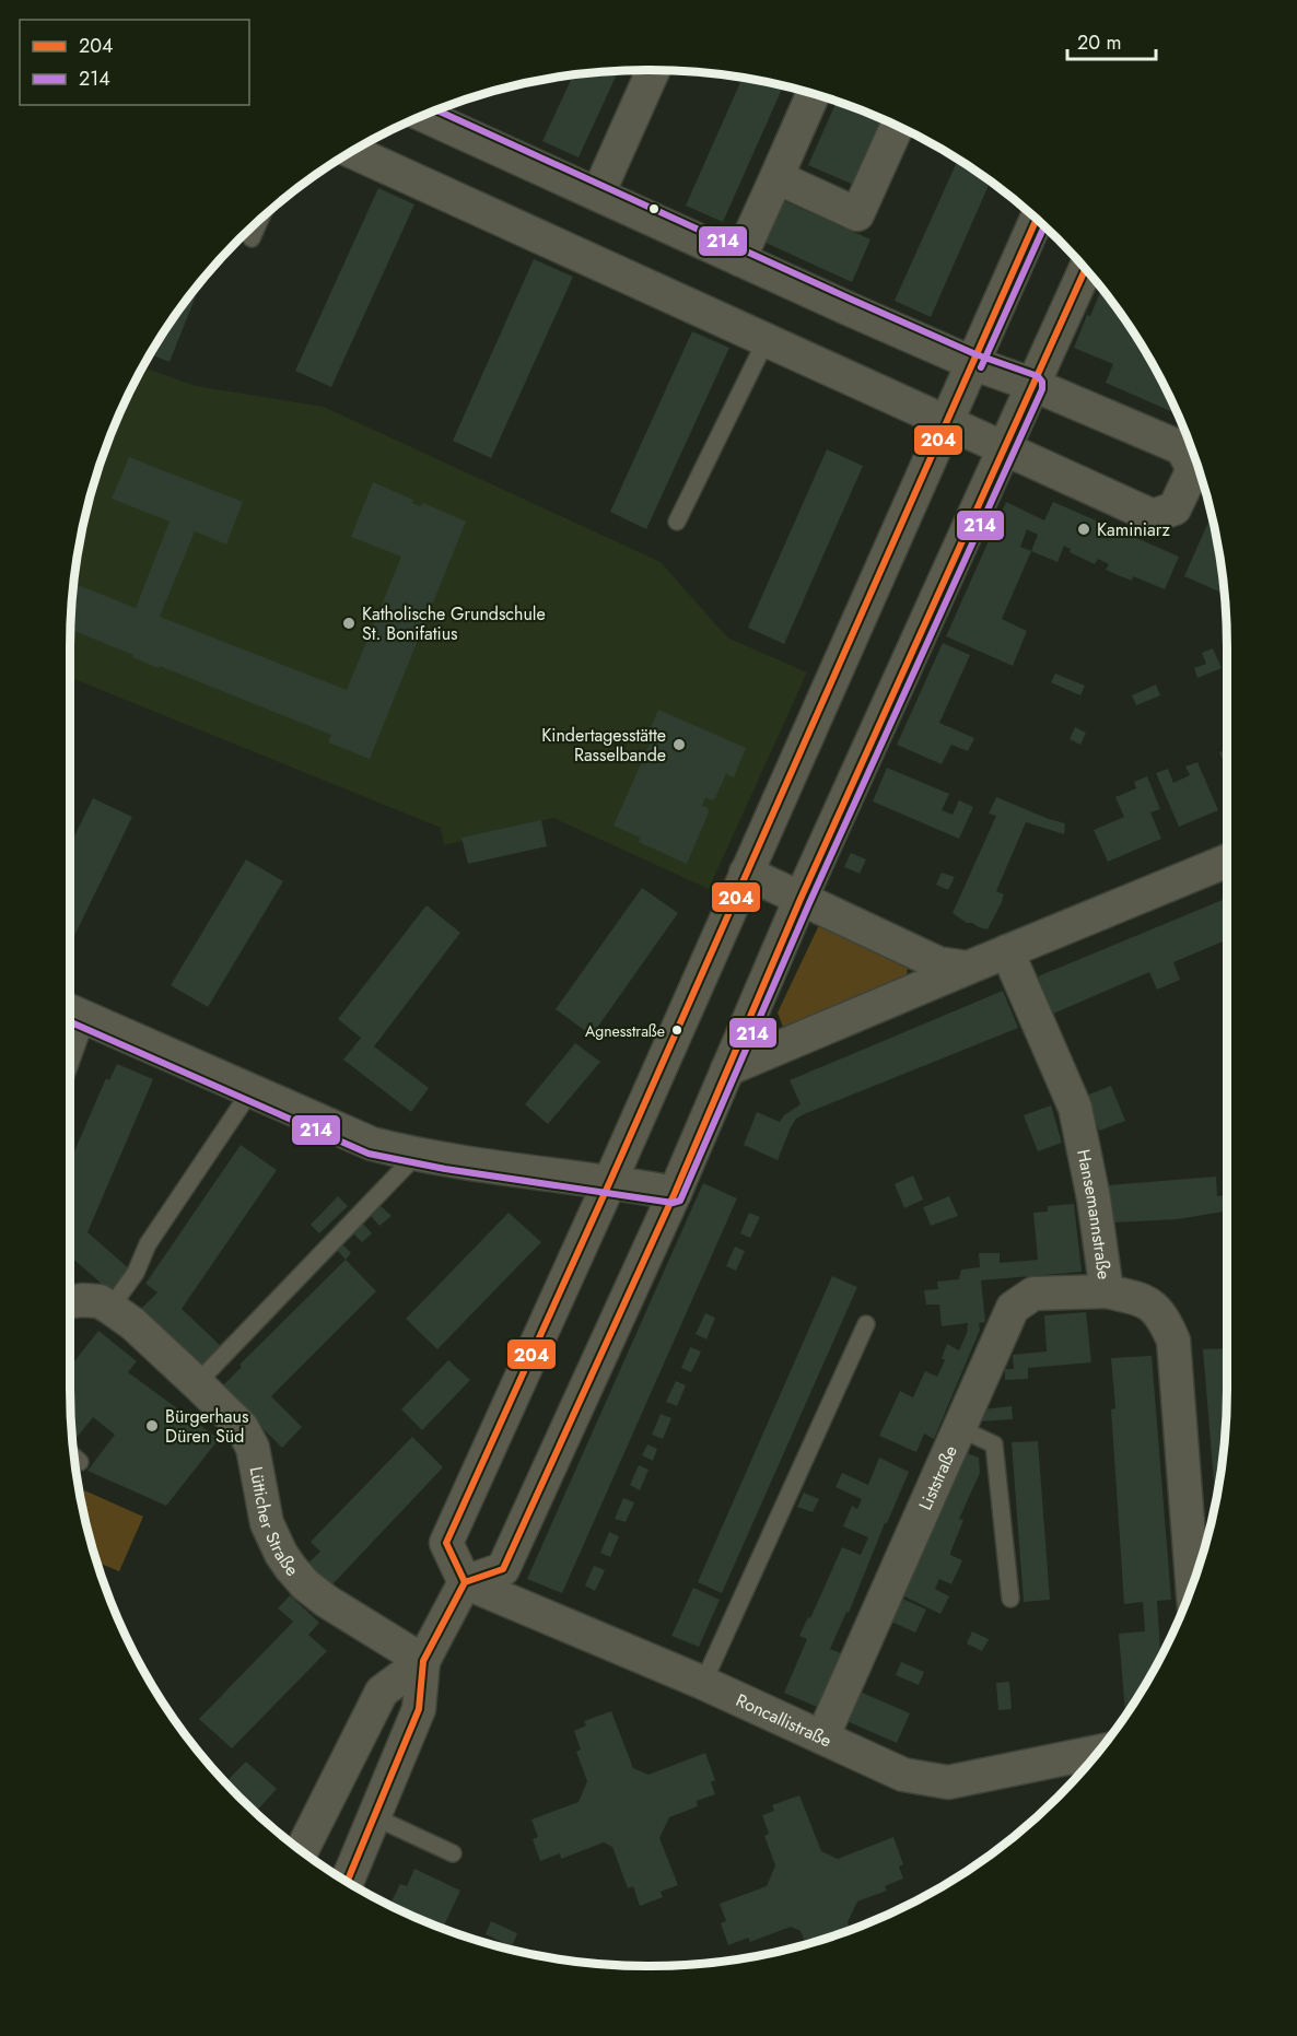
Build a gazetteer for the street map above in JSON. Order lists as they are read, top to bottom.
{
  "streets": {
    "street": [
      "Hansemannstraße",
      "Liststraße",
      "Lütticher Straße",
      "Roncallistraße"
    ]
  },
  "crossings": [
    ["Hansemannstraße", "Liststraße"],
    ["Liststraße", "Roncallistraße"]
  ],
  "places": [
    "Kaminiarz",
    "Katholische Grundschule St. Bonifatius",
    "Kindertagesstätte Rasselbande",
    "Agnesstraße",
    "Bürgerhaus Düren Süd"
  ],
  "lines": ["transit line 214", "transit line 204"],
  "legend": ["204", "214"],
  "scale_bar": "20 m"
}
